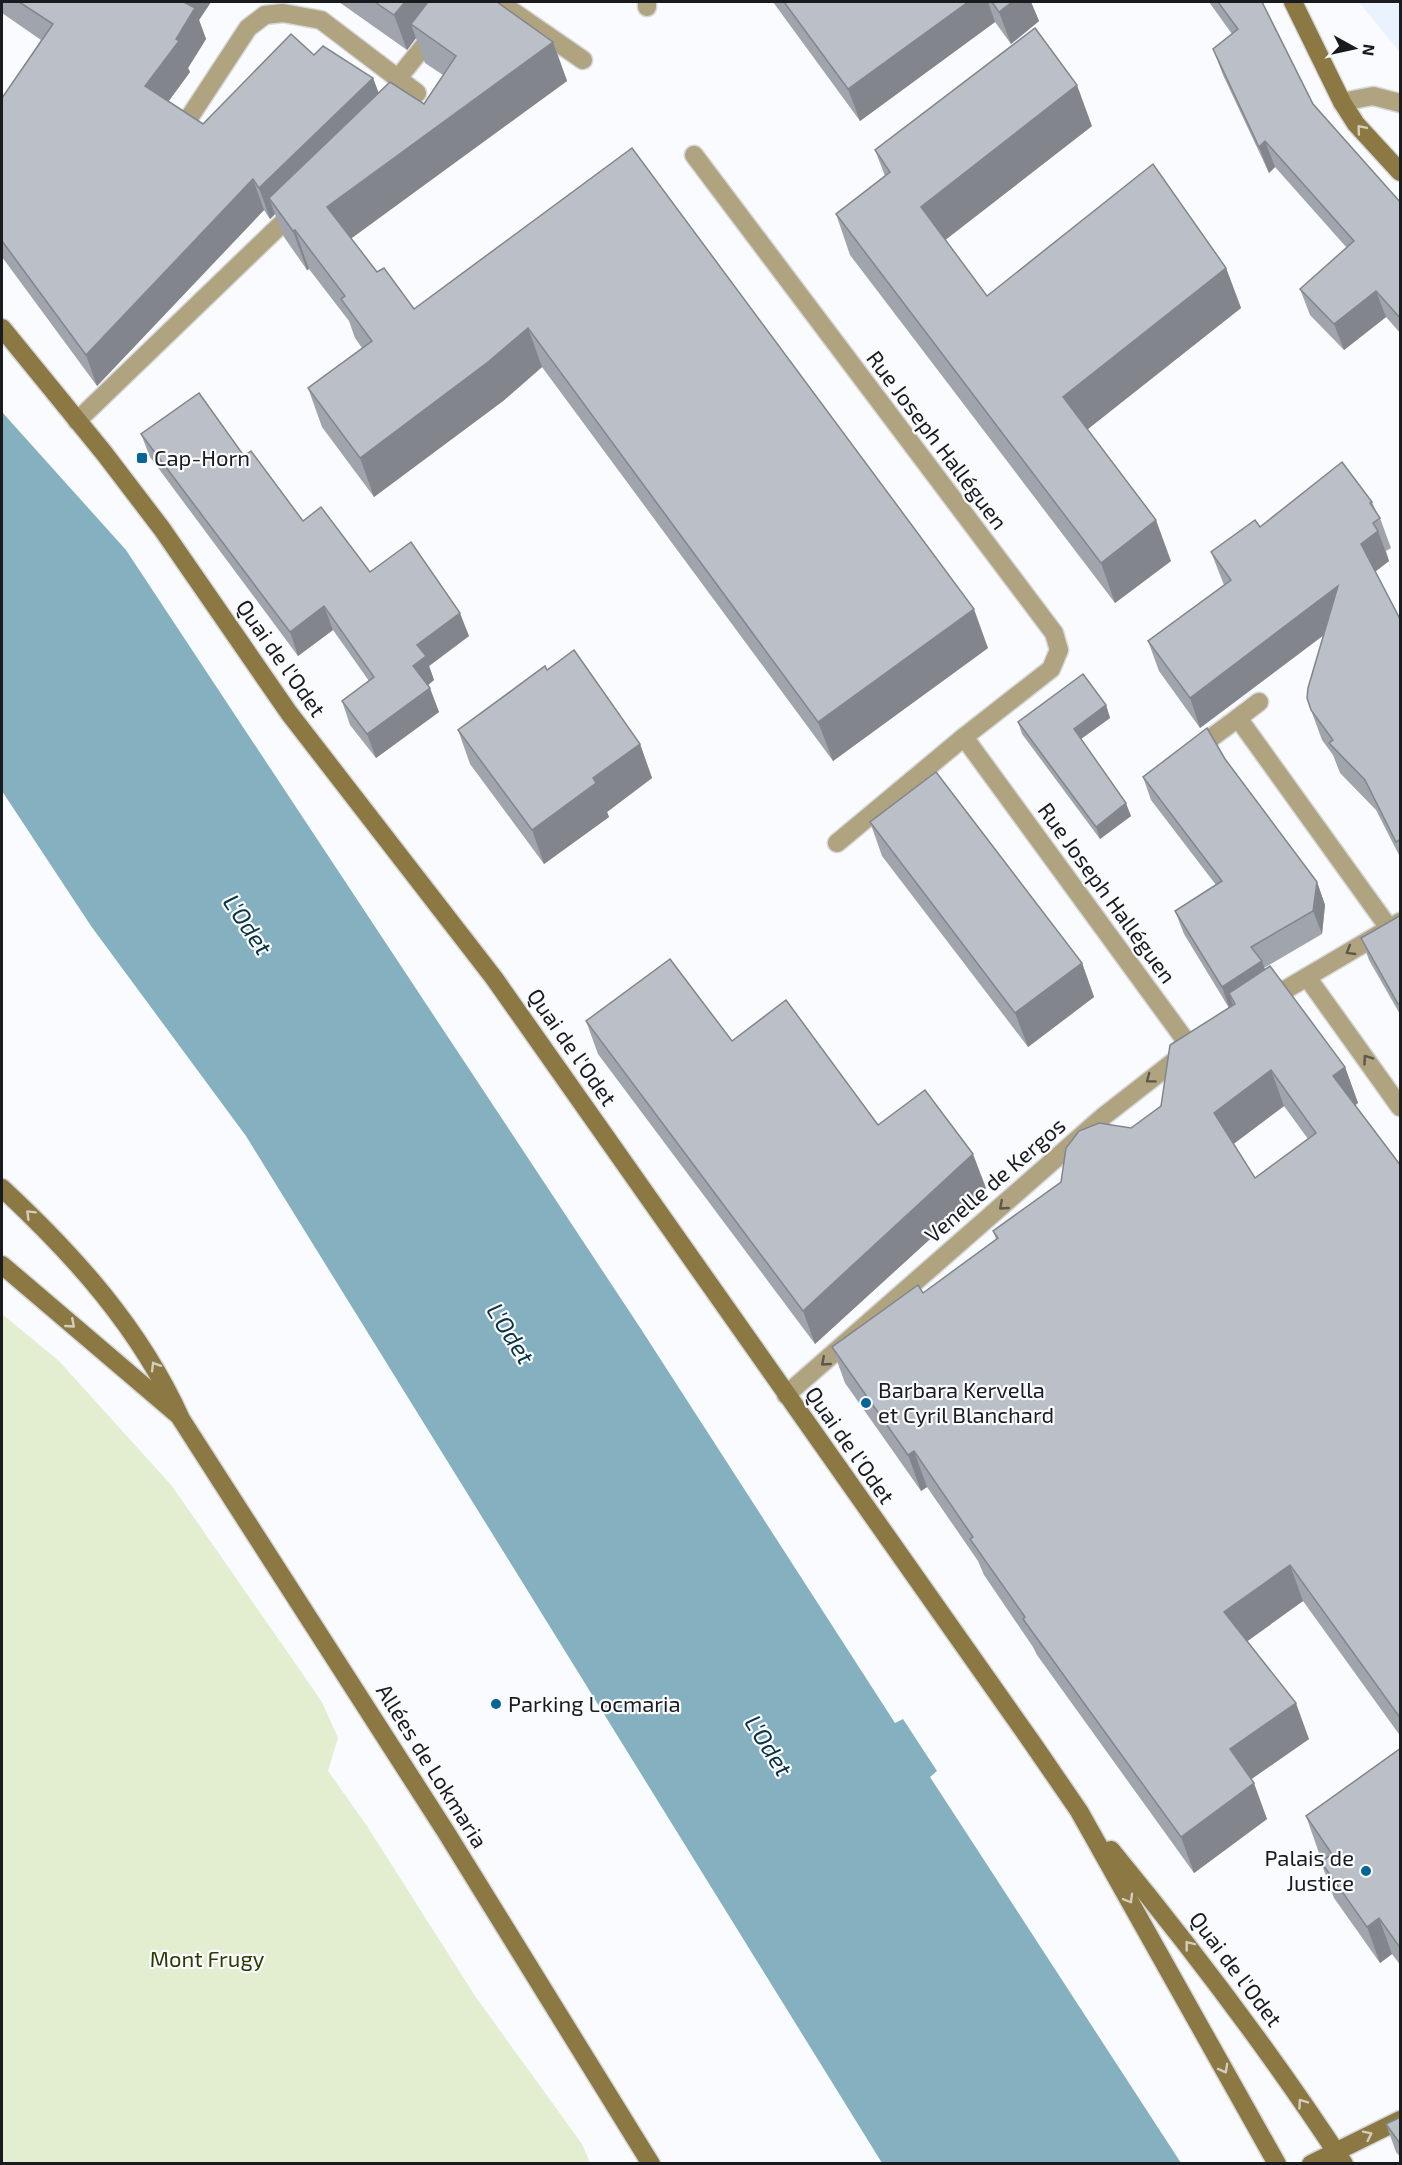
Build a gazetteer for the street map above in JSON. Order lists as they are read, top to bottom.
{
  "streets": {
    "main road": ["Quai de l'Odet", "Allées de Lokmaria"],
    "street": ["Rue Joseph Halléguen", "Venelle de Kergos"]
  },
  "crossings": [
    ["Rue Joseph Halléguen", "Venelle de Kergos"],
    ["Quai de l'Odet", "Venelle de Kergos"]
  ],
  "one_way": ["Venelle de Kergos"],
  "water": ["L'Odet"],
  "parks": ["Mont Frugy"],
  "places": {
    "transit": ["Cap-Horn"],
    "other": ["Barbara Kervella et Cyril Blanchard", "Parking Locmaria", "Palais de Justice"]
  },
  "north": "right"
}
